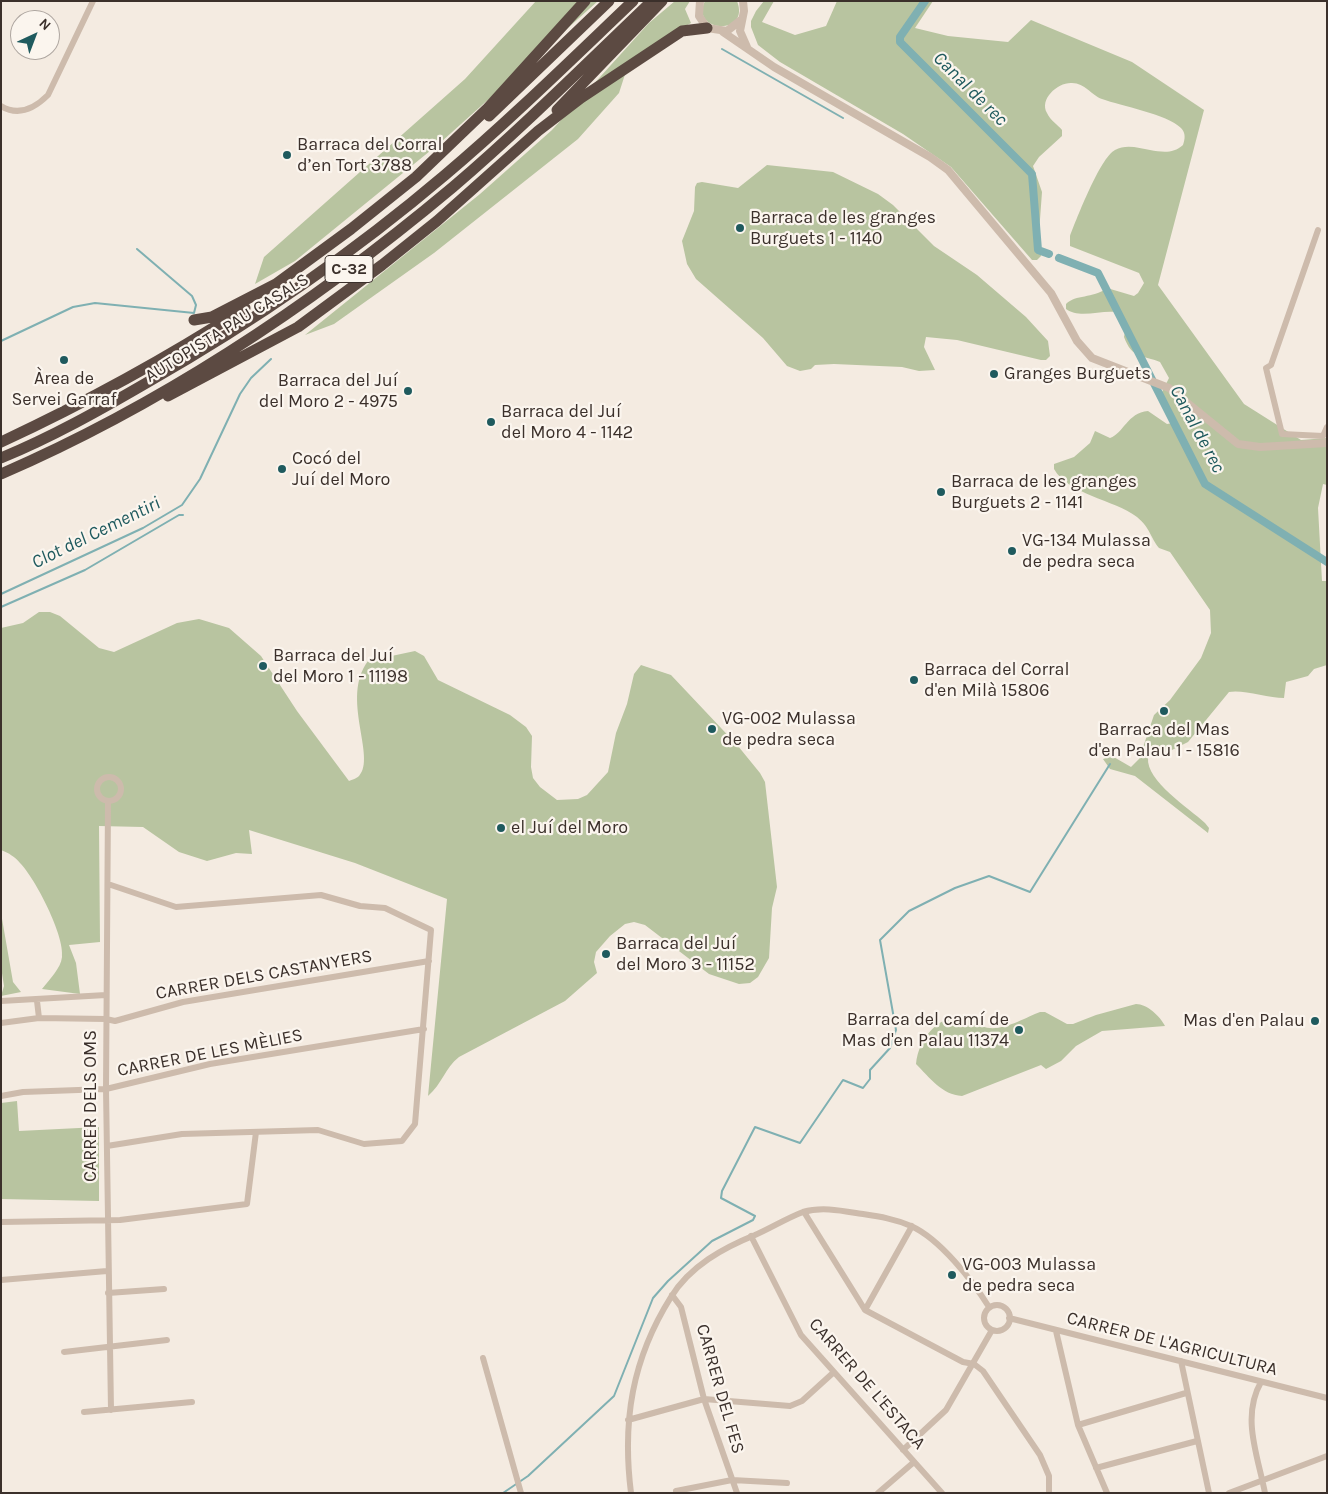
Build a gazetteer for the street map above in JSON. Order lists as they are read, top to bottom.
{
  "streets": {
    "highway": ["C-32", "AUTOPISTA PAU CASALS"],
    "street": [
      "CARRER DELS CASTANYERS",
      "CARRER DE LES MÈLIES",
      "CARRER DELS OMS",
      "CARRER DE L'AGRICULTURA",
      "CARRER DE L'ESTACA",
      "CARRER DEL FES"
    ]
  },
  "crossings": [
    ["CARRER DELS CASTANYERS", "CARRER DELS OMS"],
    ["CARRER DE LES MÈLIES", "CARRER DELS OMS"]
  ],
  "water": ["Canal de rec", "Clot del Cementiri"],
  "places": [
    "Barraca del Corral d’en Tort 3788",
    "Barraca de les granges Burguets 1 - 1140",
    "Àrea de Servei Garraf",
    "Granges Burguets",
    "Barraca del Juí del Moro 2 - 4975",
    "Barraca del Juí del Moro 4 - 1142",
    "Cocó del Juí del Moro",
    "Barraca de les granges Burguets 2 - 1141",
    "VG-134 Mulassa de pedra seca",
    "Barraca del Juí del Moro 1 - 11198",
    "Barraca del Corral d'en Milà 15806",
    "Barraca del Mas d'en Palau 1 - 15816",
    "VG-002 Mulassa de pedra seca",
    "el Juí del Moro",
    "Barraca del Juí del Moro 3 - 11152",
    "Mas d'en Palau",
    "Barraca del camí de Mas d'en Palau 11374",
    "VG-003 Mulassa de pedra seca"
  ],
  "north": "top right"
}
